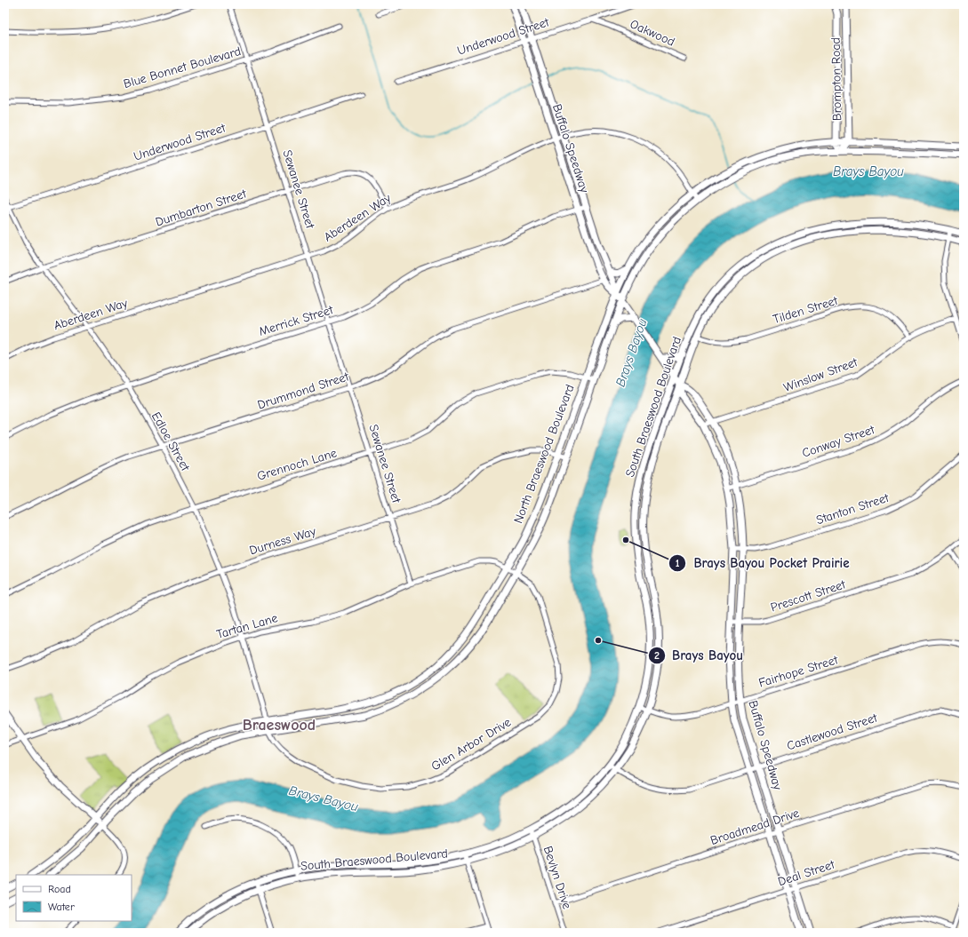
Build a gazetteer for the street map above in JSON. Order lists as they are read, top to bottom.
{
  "streets": {
    "main road": [
      "Brompton Road",
      "Buffalo Speedway",
      "South Braeswood Boulevard",
      "North Braeswood Boulevard"
    ],
    "street": [
      "Oakwood",
      "Underwood Street",
      "Blue Bonnet Boulevard",
      "Sewanee Street",
      "Dumbarton Street",
      "Aberdeen Way",
      "Tilden Street",
      "Merrick Street",
      "Winslow Street",
      "Drummond Street",
      "Edloe Street",
      "Conway Street",
      "Grennoch Lane",
      "Stanton Street",
      "Durness Way",
      "Prescott Street",
      "Tartan Lane",
      "Fairhope Street",
      "Castlewood Street",
      "Glen Arbor Drive",
      "Broadmead Drive",
      "Deal Street",
      "Bevlyn Drive"
    ]
  },
  "crossings": [
    ["Oakwood", "Underwood Street"],
    ["Underwood Street", "Buffalo Speedway"],
    ["Underwood Street", "Sewanee Street"],
    ["Underwood Street", "Edloe Street"],
    ["Blue Bonnet Boulevard", "Sewanee Street"],
    ["Brompton Road", "North Braeswood Boulevard"],
    ["Buffalo Speedway", "Aberdeen Way"],
    ["Buffalo Speedway", "Merrick Street"],
    ["Buffalo Speedway", "Winslow Street"],
    ["Buffalo Speedway", "Drummond Street"],
    ["Buffalo Speedway", "South Braeswood Boulevard"],
    ["Buffalo Speedway", "Conway Street"],
    ["Buffalo Speedway", "North Braeswood Boulevard"],
    ["Buffalo Speedway", "Stanton Street"],
    ["Buffalo Speedway", "Prescott Street"],
    ["Buffalo Speedway", "Fairhope Street"],
    ["Buffalo Speedway", "Castlewood Street"],
    ["Buffalo Speedway", "Broadmead Drive"],
    ["Buffalo Speedway", "Deal Street"],
    ["Sewanee Street", "Dumbarton Street"],
    ["Sewanee Street", "Aberdeen Way"],
    ["Sewanee Street", "Merrick Street"],
    ["Sewanee Street", "Drummond Street"],
    ["Sewanee Street", "Grennoch Lane"],
    ["Sewanee Street", "Durness Way"],
    ["Sewanee Street", "Tartan Lane"],
    ["Dumbarton Street", "Aberdeen Way"],
    ["Dumbarton Street", "Edloe Street"],
    ["Aberdeen Way", "Edloe Street"],
    ["Aberdeen Way", "North Braeswood Boulevard"],
    ["Tilden Street", "Winslow Street"],
    ["Tilden Street", "South Braeswood Boulevard"],
    ["Merrick Street", "Edloe Street"],
    ["Drummond Street", "Edloe Street"],
    ["South Braeswood Boulevard", "Fairhope Street"],
    ["South Braeswood Boulevard", "Castlewood Street"],
    ["South Braeswood Boulevard", "Bevlyn Drive"],
    ["Edloe Street", "North Braeswood Boulevard"],
    ["Edloe Street", "Grennoch Lane"],
    ["Edloe Street", "Durness Way"],
    ["Edloe Street", "Tartan Lane"],
    ["Edloe Street", "Glen Arbor Drive"],
    ["North Braeswood Boulevard", "Grennoch Lane"],
    ["North Braeswood Boulevard", "Durness Way"],
    ["North Braeswood Boulevard", "Tartan Lane"],
    ["North Braeswood Boulevard", "Glen Arbor Drive"],
    ["Tartan Lane", "Glen Arbor Drive"],
    ["Broadmead Drive", "Bevlyn Drive"]
  ],
  "districts": ["Braeswood"],
  "water": ["Brays Bayou"],
  "places": ["Brays Bayou Pocket Prairie", "Brays Bayou"],
  "legend": ["Road", "Water"]
}
